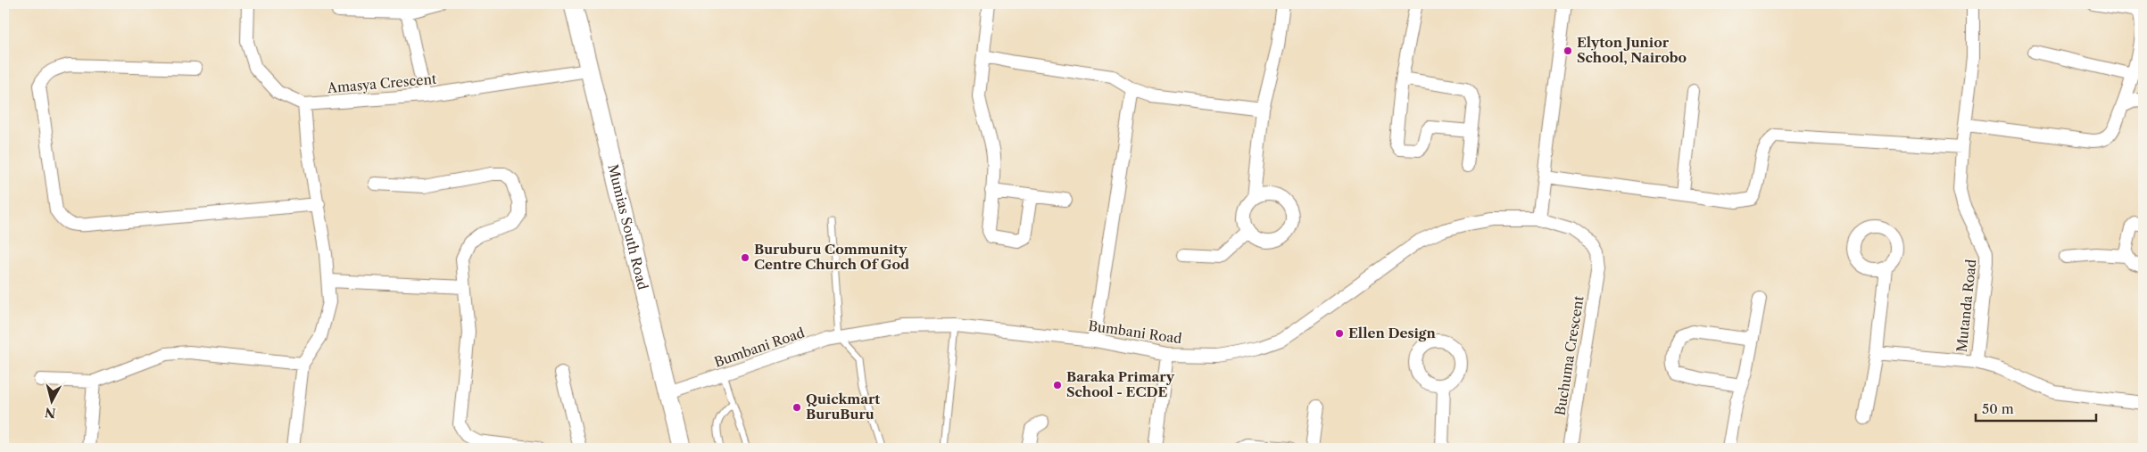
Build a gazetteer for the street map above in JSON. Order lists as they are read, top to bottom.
{
  "streets": {
    "main road": ["Mumias South Road"],
    "street": [
      "Amasya Crescent",
      "Mutanda Road",
      "Bumbani Road",
      "Buchuma Crescent"
    ]
  },
  "crossings": [
    ["Amasya Crescent", "Mumias South Road"],
    ["Mumias South Road", "Bumbani Road"],
    ["Bumbani Road", "Buchuma Crescent"]
  ],
  "places": [
    "Elyton Junior School, Nairobo",
    "Buruburu Community Centre Church Of God",
    "Ellen Design",
    "Baraka Primary School - ECDE",
    "Quickmart BuruBuru"
  ],
  "scale_bar": "50 m",
  "north": "bottom"
}
